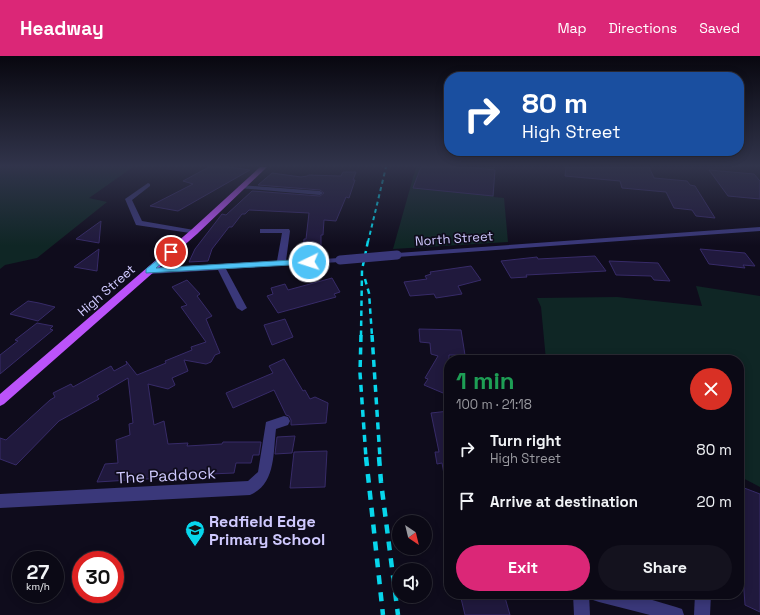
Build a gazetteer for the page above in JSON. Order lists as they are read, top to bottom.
{
  "streets": {
    "main road": ["High Street"],
    "street": ["North Street", "The Paddock"]
  },
  "crossings": [
    ["North Street", "High Street"]
  ],
  "places": {
    "school or university": ["Redfield Edge Primary School"]
  },
  "north": "bottom right",
  "page": {
    "header": "Headway",
    "nav": ["Map", "Directions", "Saved"],
    "turn": ["80 m", "High Street"],
    "heading": ["1 min", "100 m · 21:18"],
    "list": [
      {
        "name": "Turn right",
        "note": "High Street",
        "value": "80 m"
      },
      {
        "name": "Arrive at destination",
        "value": "20 m"
      }
    ],
    "buttons": ["Exit", "Share"],
    "speed": "27 km/h",
    "limit": "30"
  }
}
